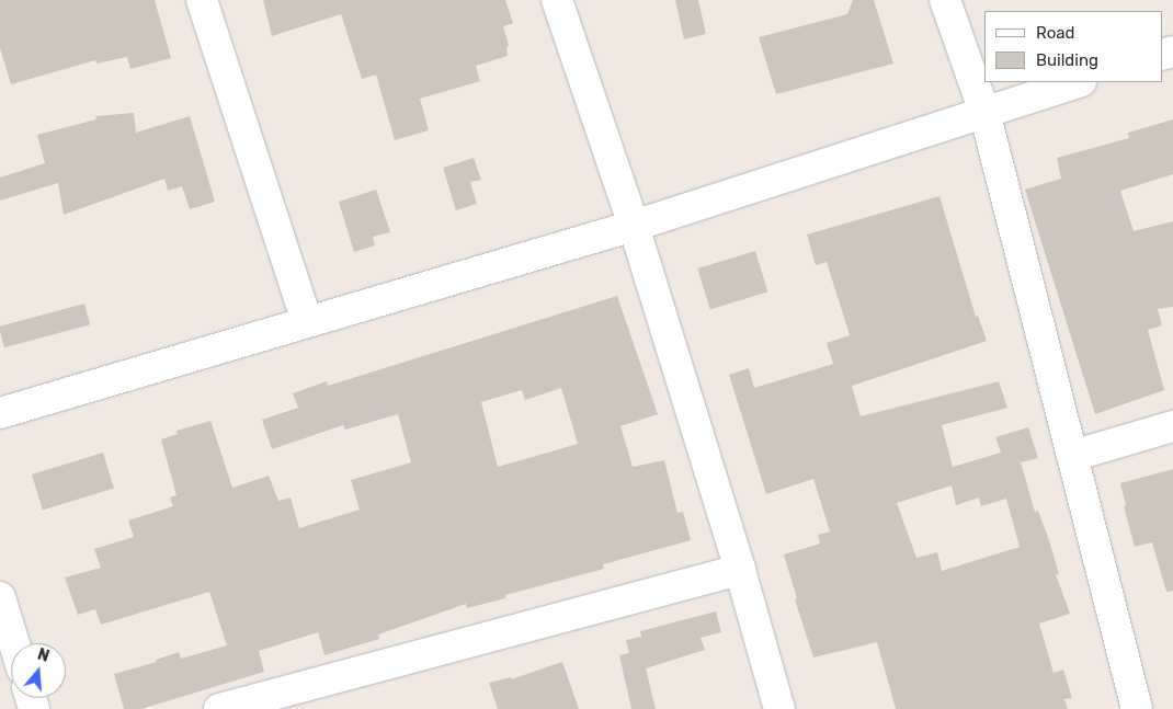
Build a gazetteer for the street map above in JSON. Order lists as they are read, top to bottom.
{
  "legend": ["Road", "Building"],
  "north": "top"
}
